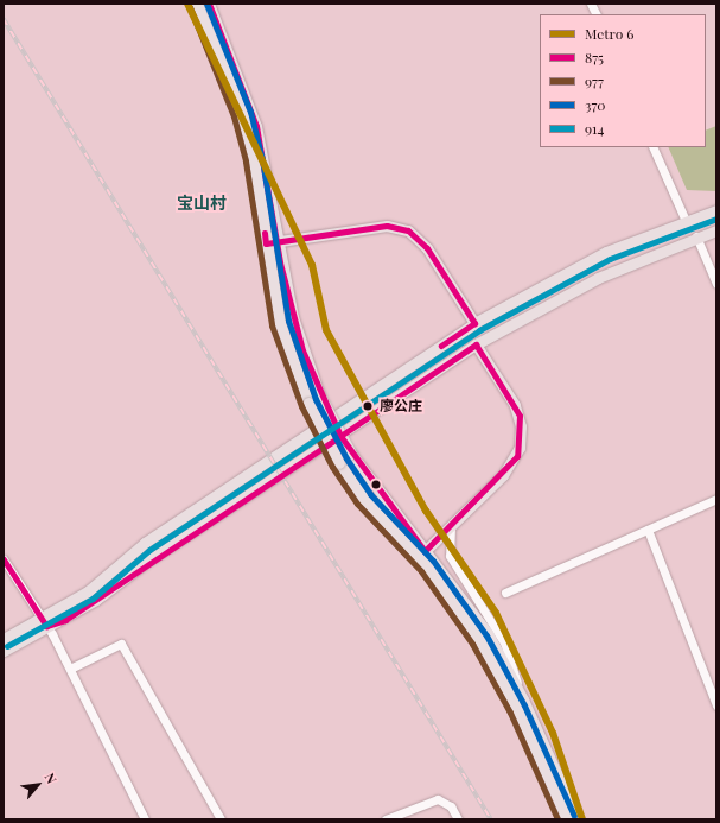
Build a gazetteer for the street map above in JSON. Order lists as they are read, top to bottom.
{
  "districts": ["宝山村"],
  "places": ["廖公庄"],
  "lines": [
    "metro line 6",
    "transit line 875",
    "transit line 370",
    "transit line 977",
    "transit line 914"
  ],
  "legend": [
    "Metro 6",
    "875",
    "977",
    "370",
    "914"
  ],
  "north": "top right"
}
